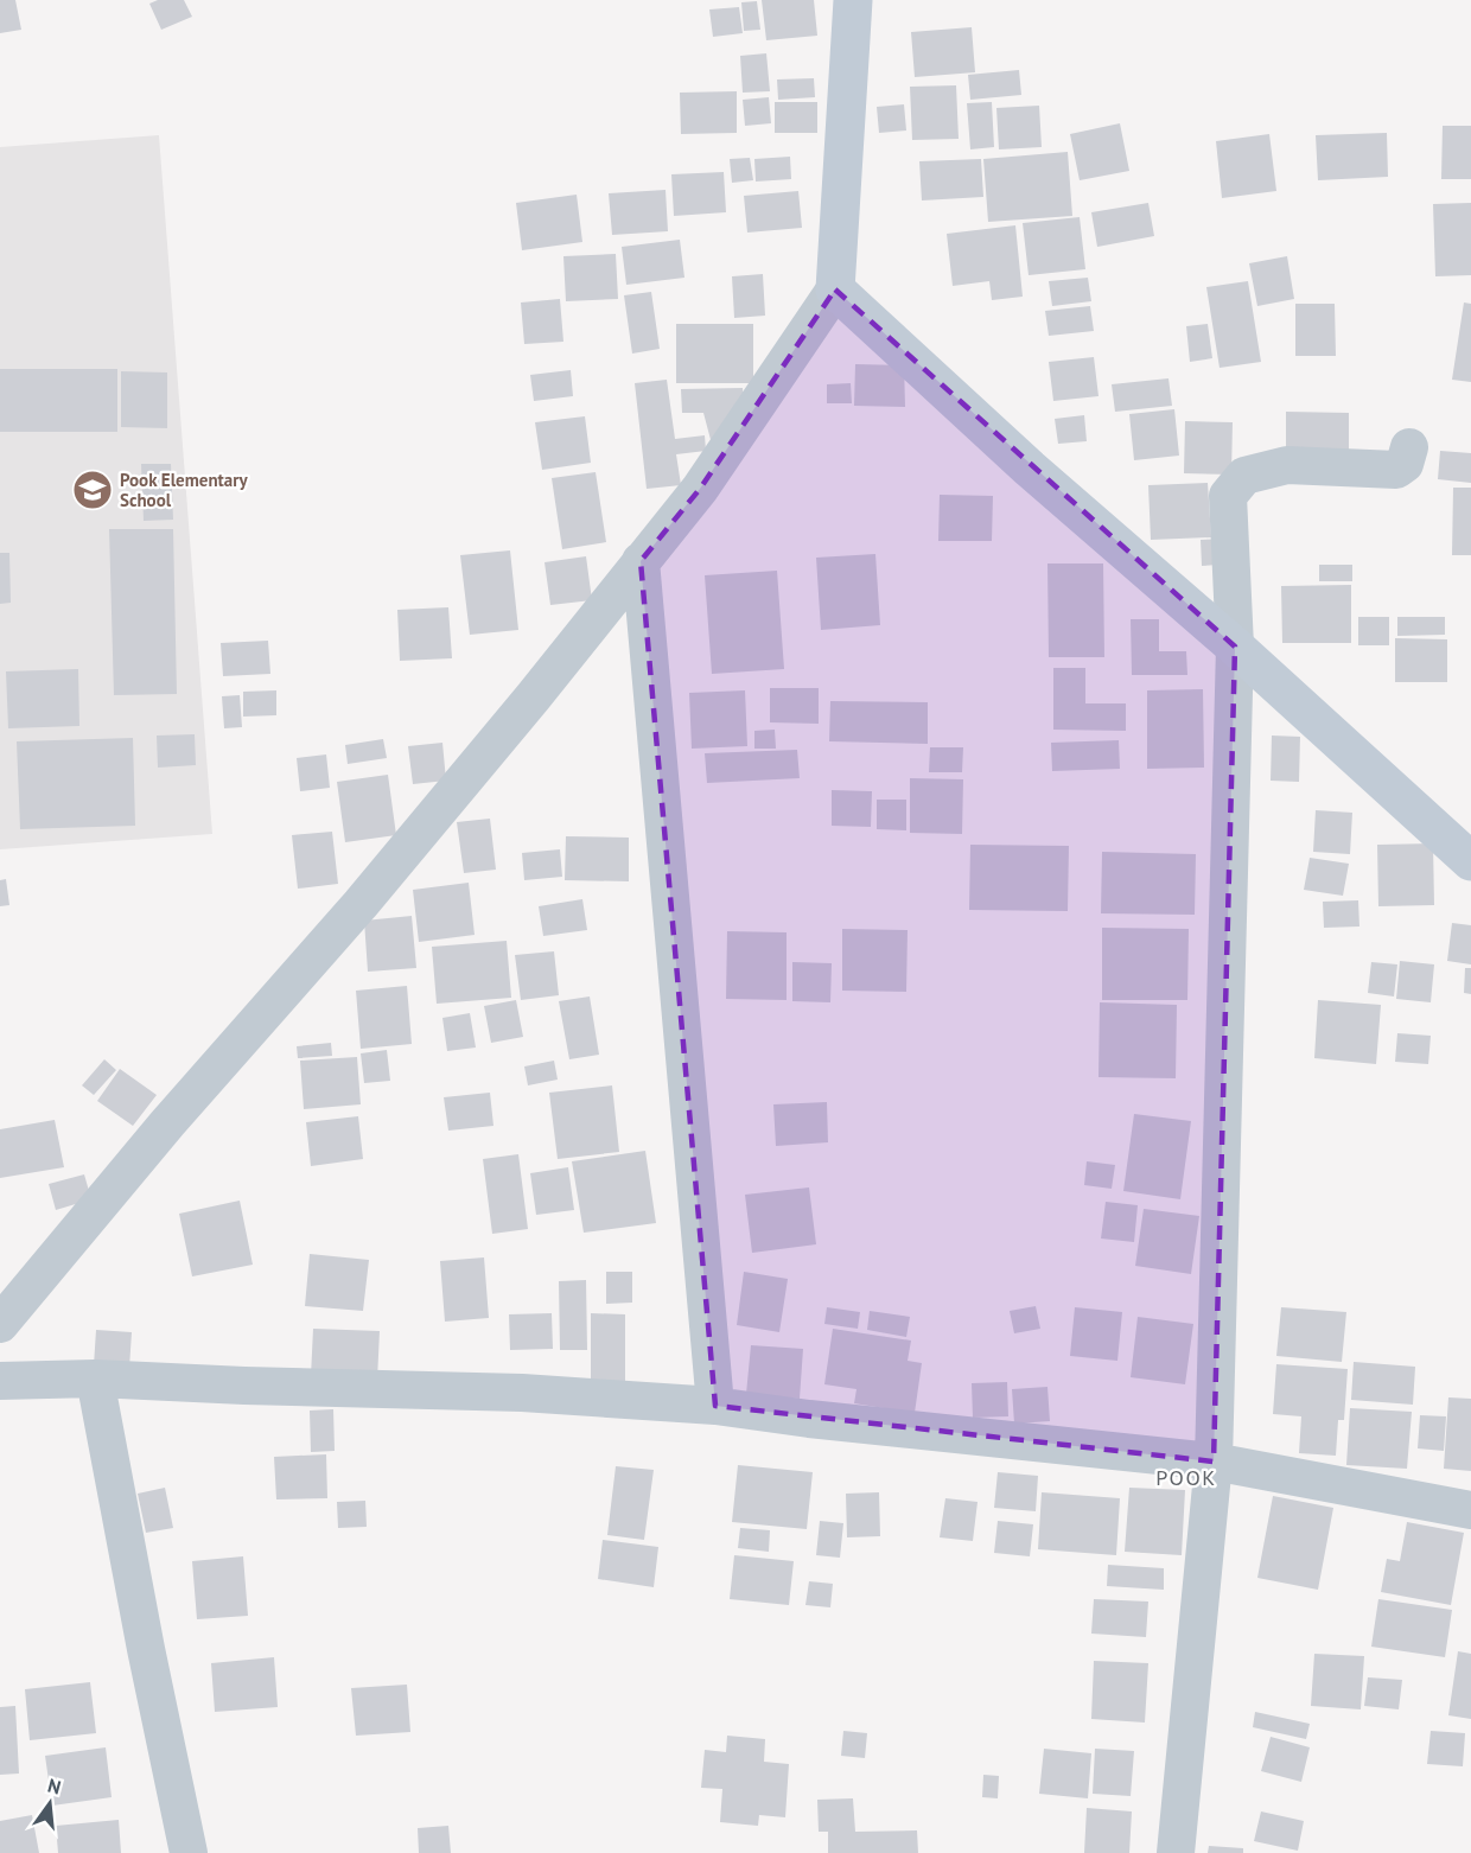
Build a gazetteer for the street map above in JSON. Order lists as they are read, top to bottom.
{
  "districts": ["POOK"],
  "places": {
    "school or university": ["Pook Elementary School"]
  },
  "north": "top"
}
